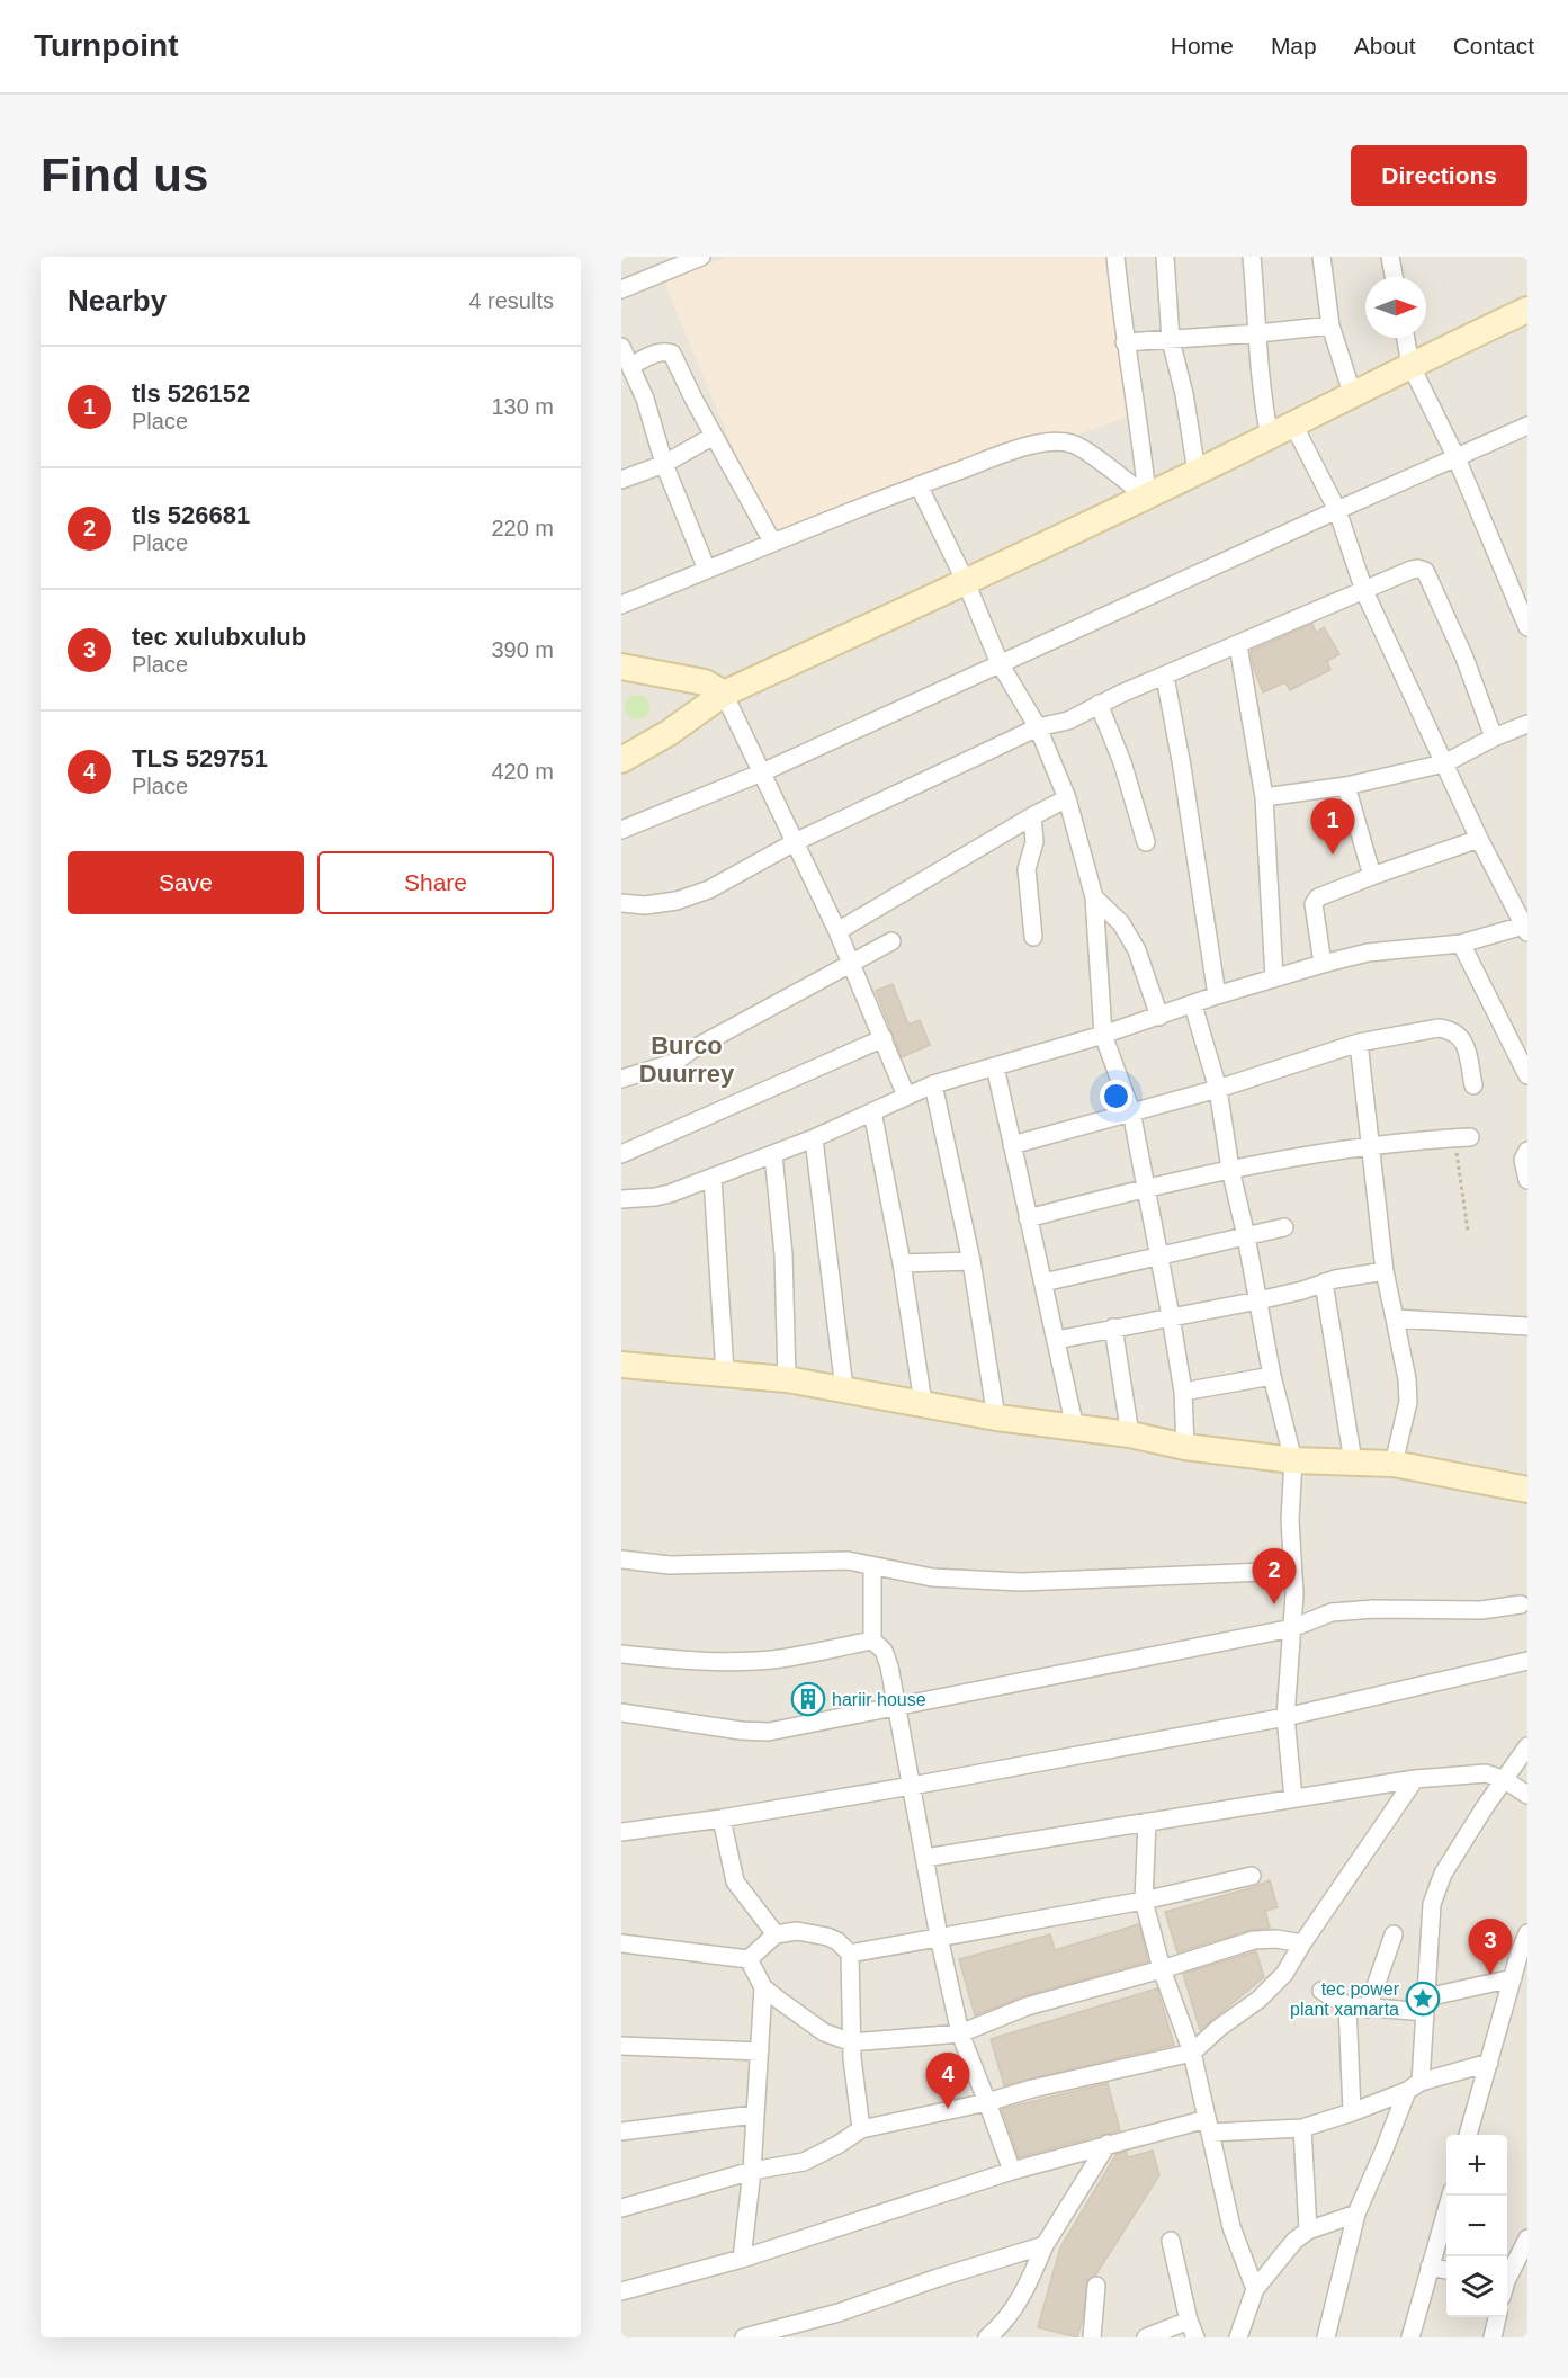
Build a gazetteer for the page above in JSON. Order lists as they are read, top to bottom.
{
  "districts": ["Burco Duurrey"],
  "places": {
    "building": ["hariir house"],
    "place": ["tec power plant xamarta"]
  },
  "north": "right",
  "page": {
    "header": "Turnpoint",
    "nav": [
      "Home",
      "Map",
      "About",
      "Contact"
    ],
    "buttons": [
      "Directions",
      ["Save", "Share"]
    ],
    "title": "Find us",
    "heading": ["Nearby", "4 results"],
    "list": [
      {
        "mark": "1",
        "name": "tls 526152",
        "note": "Place",
        "value": "130 m"
      },
      {
        "mark": "2",
        "name": "tls 526681",
        "note": "Place",
        "value": "220 m"
      },
      {
        "mark": "3",
        "name": "tec xulubxulub",
        "note": "Place",
        "value": "390 m"
      },
      {
        "mark": "4",
        "name": "TLS 529751",
        "note": "Place",
        "value": "420 m"
      }
    ],
    "pins": [
      "1",
      "2",
      "3",
      "4"
    ],
    "map_buttons": ["+", "−"]
  }
}
